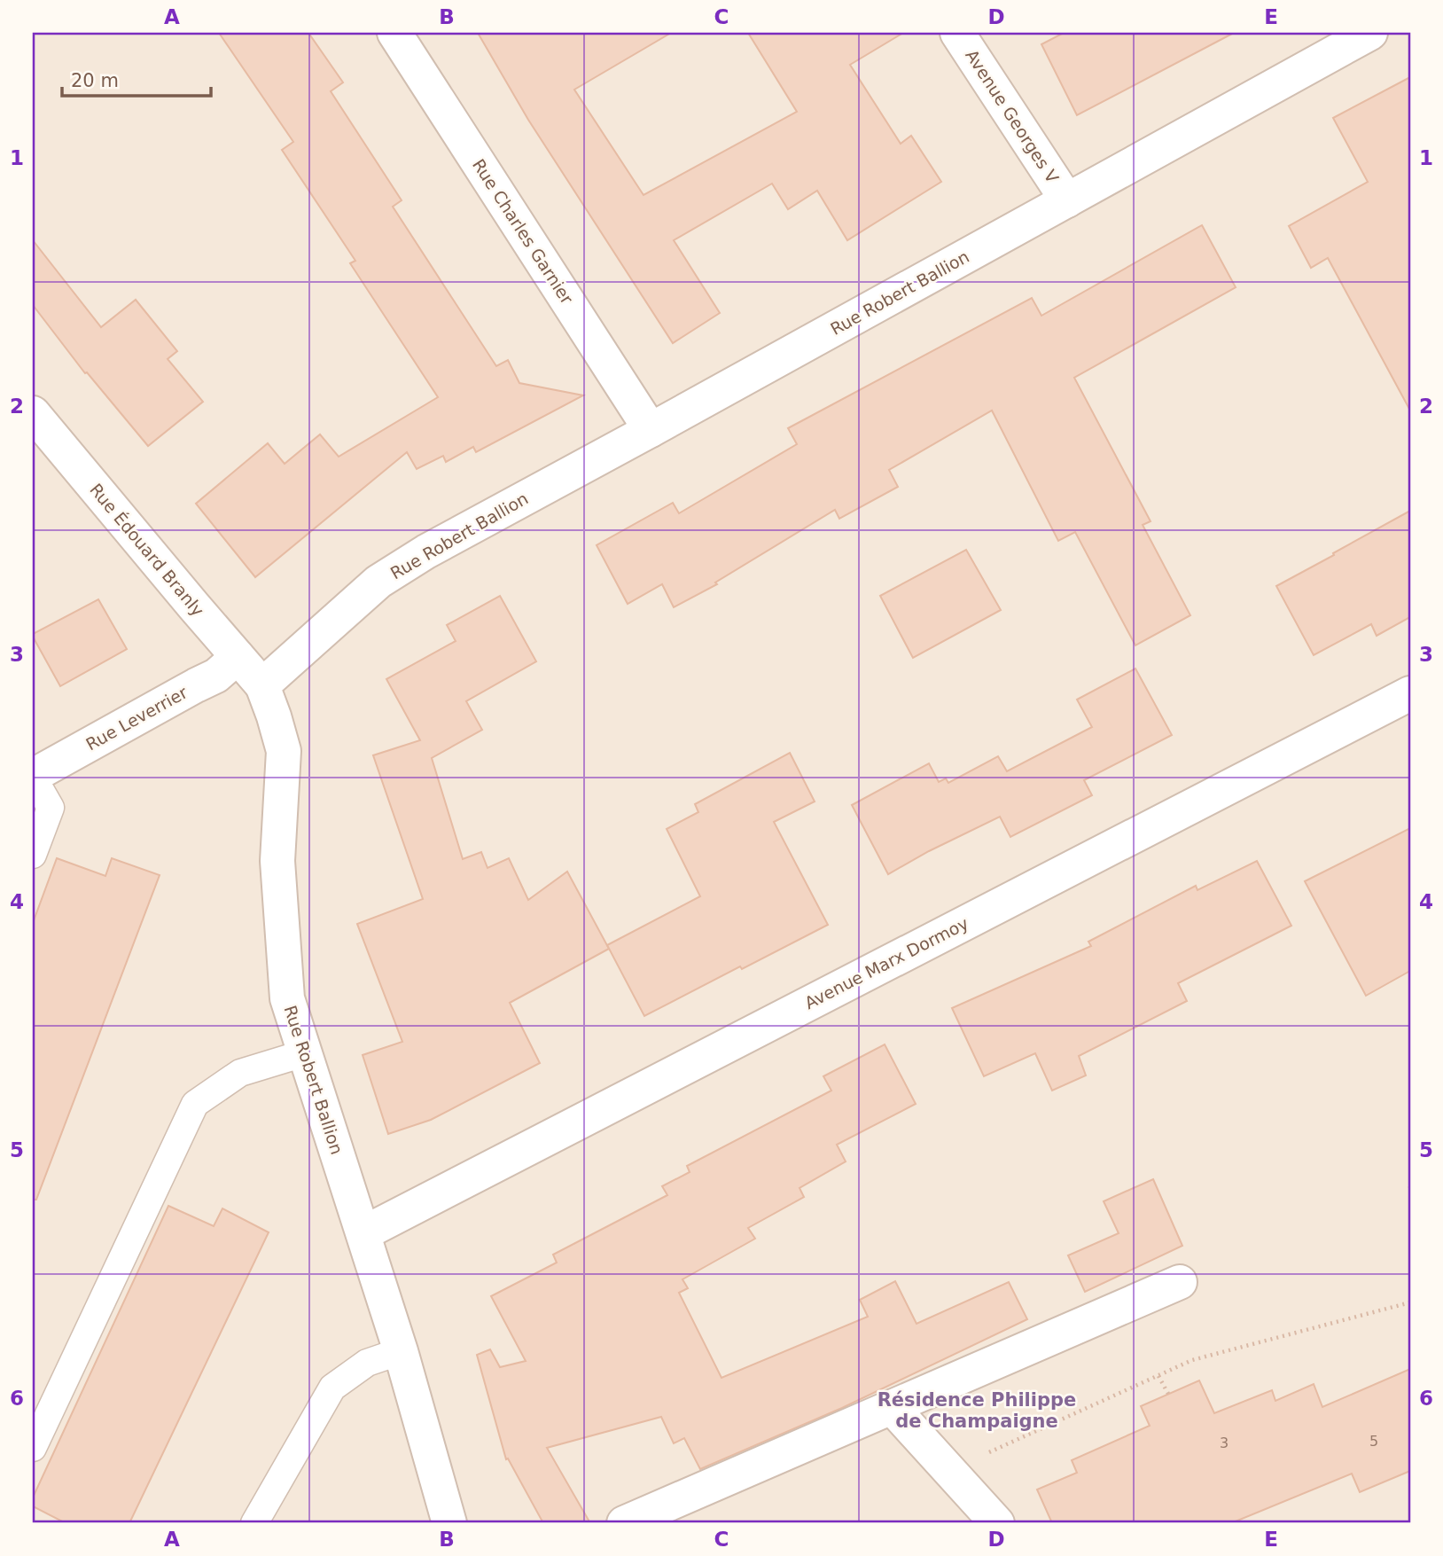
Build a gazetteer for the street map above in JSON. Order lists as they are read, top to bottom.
{
  "streets": {
    "street": [
      "Avenue Georges V",
      "Rue Charles Garnier",
      "Rue Robert Ballion",
      "Rue Édouard Branly",
      "Rue Leverrier",
      "Avenue Marx Dormoy"
    ]
  },
  "crossings": [
    ["Avenue Georges V", "Rue Robert Ballion"],
    ["Rue Charles Garnier", "Rue Robert Ballion"],
    ["Rue Robert Ballion", "Rue Édouard Branly"],
    ["Rue Robert Ballion", "Avenue Marx Dormoy"],
    ["Rue Édouard Branly", "Rue Leverrier"]
  ],
  "districts": ["Résidence Philippe de Champaigne"],
  "house_numbers": ["5", "3"],
  "scale_bar": "20 m",
  "grid": {
    "columns": [
      "A",
      "B",
      "C",
      "D",
      "E"
    ],
    "rows": [
      "1",
      "2",
      "3",
      "4",
      "5",
      "6"
    ]
  }
}
